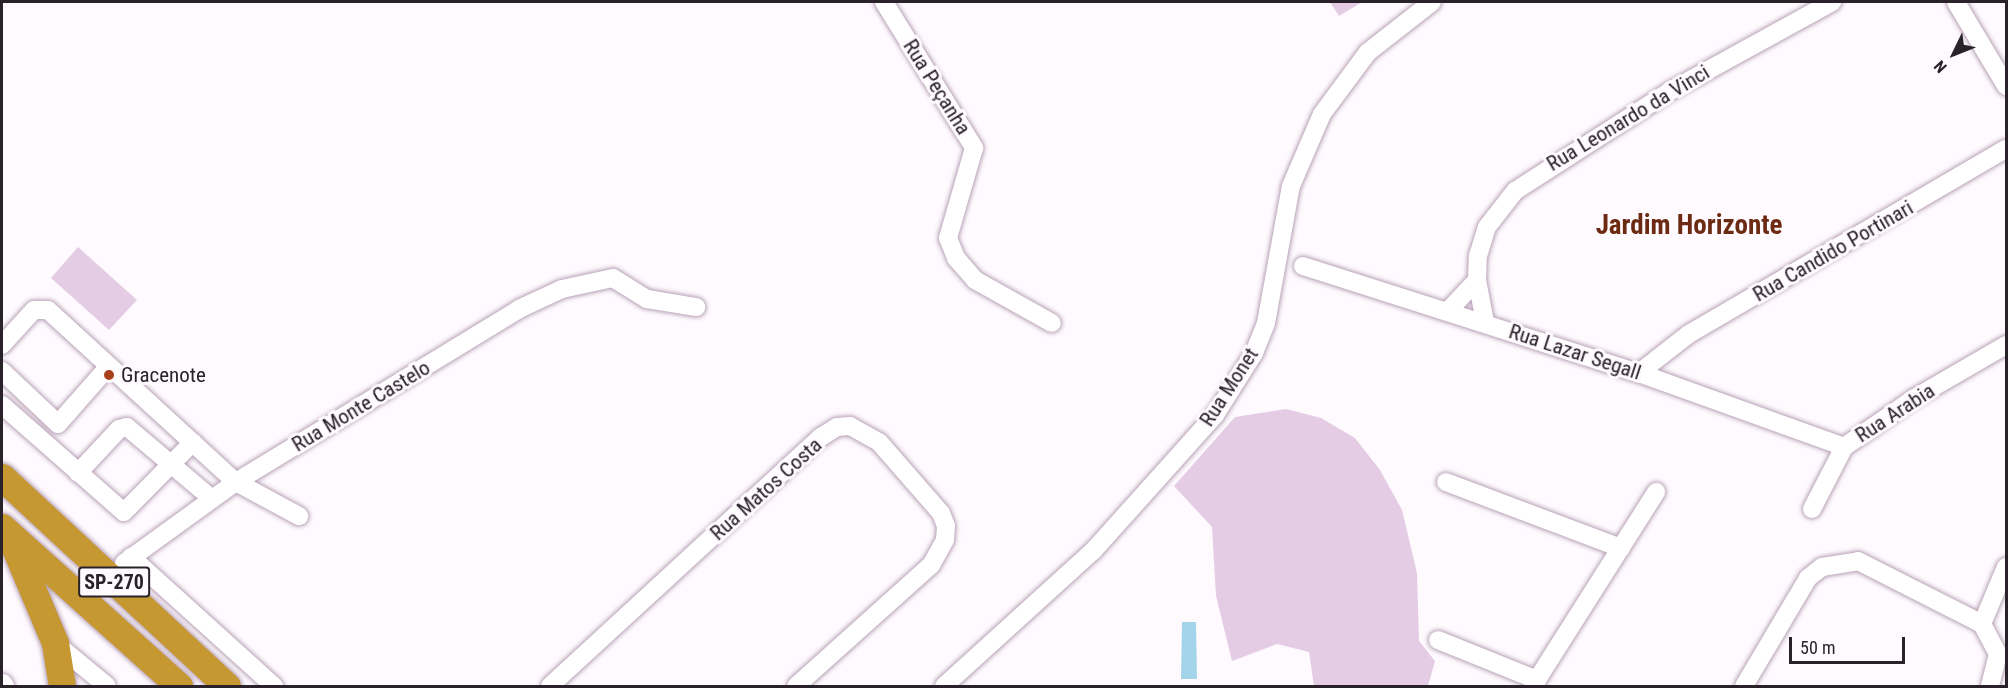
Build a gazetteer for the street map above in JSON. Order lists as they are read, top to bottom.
{
  "streets": {
    "highway": ["SP-270"],
    "street": [
      "Rua Peçanha",
      "Rua Leonardo da Vinci",
      "Rua Candido Portinari",
      "Rua Lazar Segall",
      "Rua Monet",
      "Rua Monte Castelo",
      "Rua Arabia",
      "Rua Matos Costa"
    ]
  },
  "crossings": [
    ["Rua Leonardo da Vinci", "Rua Lazar Segall"],
    ["Rua Candido Portinari", "Rua Lazar Segall"],
    ["Rua Lazar Segall", "Rua Arabia"]
  ],
  "districts": ["Jardim Horizonte"],
  "places": ["Gracenote"],
  "scale_bar": "50 m",
  "north": "bottom left"
}
